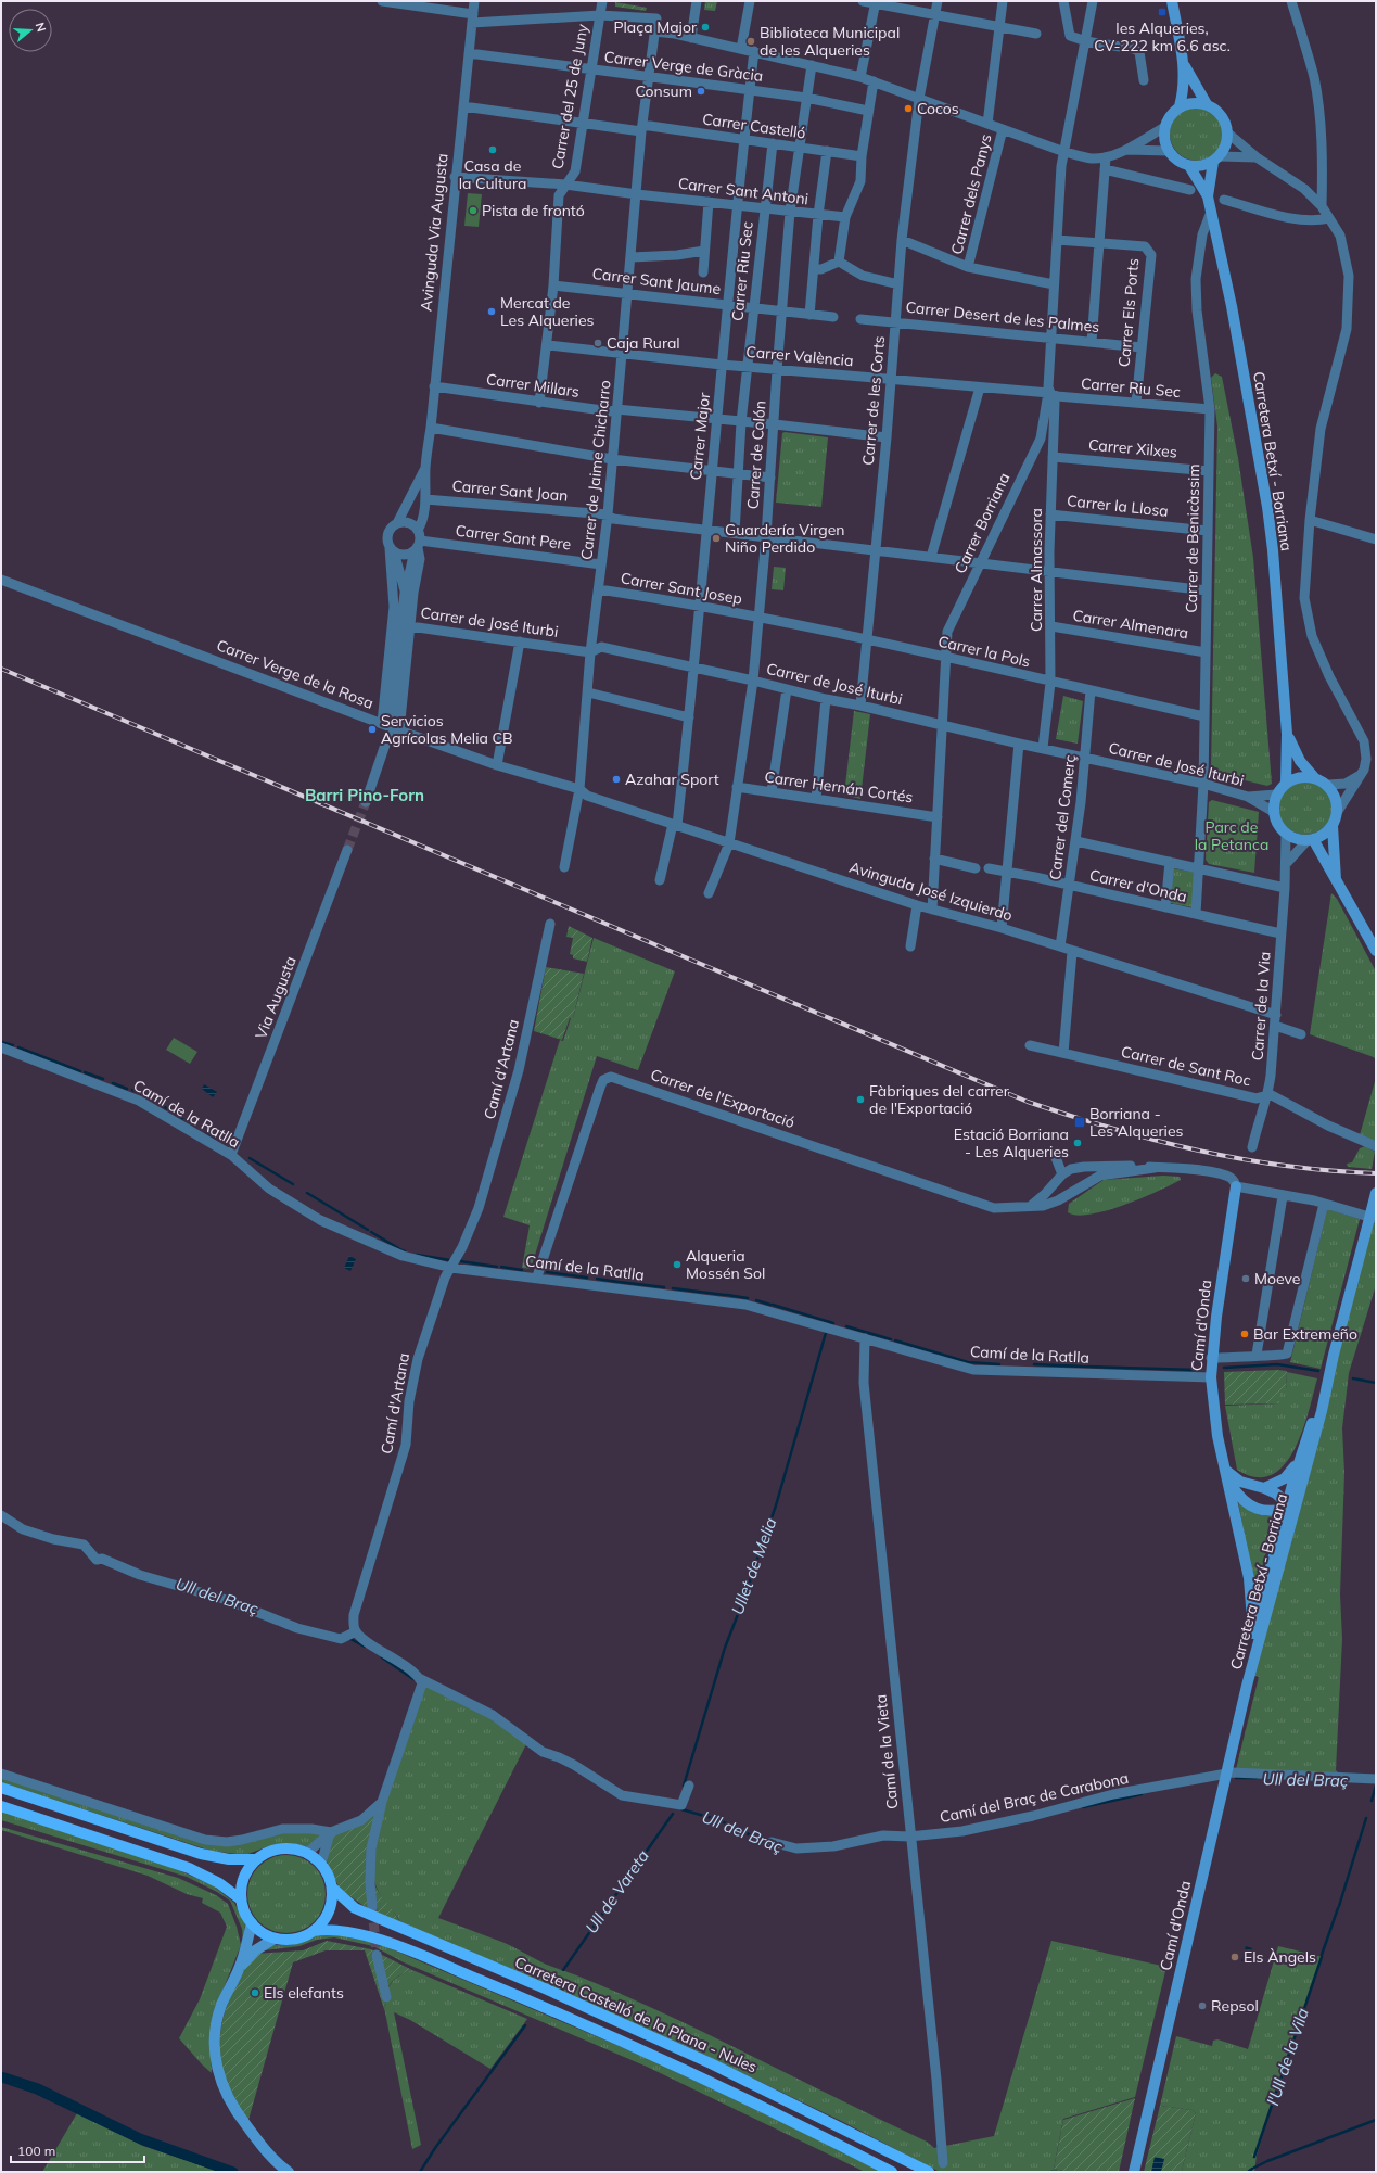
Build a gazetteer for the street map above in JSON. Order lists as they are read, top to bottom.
{
  "streets": {
    "main road": ["Carretera Betxí - Borriana", "Camí d'Onda", "Carretera Castelló de la Plana - Nules"],
    "street": [
      "Carrer Verge de Gràcia",
      "Carrer del 25 de Juny",
      "Carrer Castelló",
      "Carrer Sant Antoni",
      "Carrer dels Panys",
      "Avinguda Via Augusta",
      "Carrer Riu Sec",
      "Carrer Sant Jaume",
      "Carrer Els Ports",
      "Carrer Desert de les Palmes",
      "Carrer València",
      "Carrer Millars",
      "Carrer de les Corts",
      "Carrer Major",
      "Carrer Xilxes",
      "Carrer de Colón",
      "Carrer de Jaime Chicharro",
      "Carrer Sant Joan",
      "Carrer la Llosa",
      "Carrer Borriana",
      "Carrer Sant Pere",
      "Carrer de Benicàssim",
      "Carrer Almassora",
      "Carrer Sant Josep",
      "Carrer de José Iturbi",
      "Carrer Almenara",
      "Carrer la Pols",
      "Carrer Verge de la Rosa",
      "Carrer Hernán Cortés",
      "Carrer del Comerç",
      "Carrer d'Onda",
      "Avinguda José Izquierdo",
      "Via Augusta",
      "Carrer de la Via",
      "Carrer de Sant Roc",
      "Camí d'Artana",
      "Carrer de l'Exportació",
      "Camí de la Ratlla",
      "Camí de la Vieta",
      "Camí del Braç de Carabona"
    ]
  },
  "crossings": [
    ["Carrer Verge de Gràcia", "Carrer del 25 de Juny"],
    ["Carrer Verge de Gràcia", "Avinguda Via Augusta"],
    ["Carrer Verge de Gràcia", "Carrer Major"],
    ["Carrer Verge de Gràcia", "Carrer de Colón"],
    ["Carrer Verge de Gràcia", "Carrer de Jaime Chicharro"],
    ["Carrer del 25 de Juny", "Carrer Castelló"],
    ["Carrer del 25 de Juny", "Carrer Sant Antoni"],
    ["Carrer del 25 de Juny", "Carrer Sant Jaume"],
    ["Carrer del 25 de Juny", "Carrer València"],
    ["Carrer del 25 de Juny", "Carrer Millars"],
    ["Carrer Castelló", "Avinguda Via Augusta"],
    ["Carrer Castelló", "Carrer Riu Sec"],
    ["Carrer Castelló", "Carrer Major"],
    ["Carrer Castelló", "Carrer de Colón"],
    ["Carrer Castelló", "Carrer de Jaime Chicharro"],
    ["Carrer Sant Antoni", "Avinguda Via Augusta"],
    ["Carrer Sant Antoni", "Carrer Riu Sec"],
    ["Carrer Sant Antoni", "Carrer Major"],
    ["Carrer Sant Antoni", "Carrer de Colón"],
    ["Carrer Sant Antoni", "Carrer de Jaime Chicharro"],
    ["Avinguda Via Augusta", "Carrer Millars"],
    ["Avinguda Via Augusta", "Carrer Sant Joan"],
    ["Avinguda Via Augusta", "Carrer Sant Pere"],
    ["Carrer Riu Sec", "Carrer Sant Jaume"],
    ["Carrer Riu Sec", "Carrer Els Ports"],
    ["Carrer Riu Sec", "Carrer València"],
    ["Carrer Riu Sec", "Carrer Millars"],
    ["Carrer Riu Sec", "Carrer Sant Joan"],
    ["Carrer Riu Sec", "Carrer Borriana"],
    ["Carrer Riu Sec", "Carrer de Benicàssim"],
    ["Carrer Riu Sec", "Carrer Almassora"],
    ["Carrer Sant Jaume", "Carrer Major"],
    ["Carrer Sant Jaume", "Carrer de Colón"],
    ["Carrer Sant Jaume", "Carrer de Jaime Chicharro"],
    ["Carrer Els Ports", "Carrer Desert de les Palmes"],
    ["Carrer Desert de les Palmes", "Carrer de les Corts"],
    ["Carrer Desert de les Palmes", "Carrer Borriana"],
    ["Carrer València", "Carrer de les Corts"],
    ["Carrer València", "Carrer Major"],
    ["Carrer València", "Carrer de Colón"],
    ["Carrer València", "Carrer de Jaime Chicharro"],
    ["Carrer València", "Carrer Borriana"],
    ["Carrer València", "Carrer Almassora"],
    ["Carrer Millars", "Carrer de les Corts"],
    ["Carrer Millars", "Carrer Major"],
    ["Carrer Millars", "Carrer de Colón"],
    ["Carrer Millars", "Carrer de Jaime Chicharro"],
    ["Carrer de les Corts", "Carrer Sant Joan"],
    ["Carrer de les Corts", "Carrer de José Iturbi"],
    ["Carrer de les Corts", "Carrer la Pols"],
    ["Carrer Major", "Carrer Sant Joan"],
    ["Carrer Major", "Carrer Sant Josep"],
    ["Carrer Major", "Carrer de José Iturbi"],
    ["Carrer Major", "Avinguda José Izquierdo"],
    ["Carrer Xilxes", "Carrer de Benicàssim"],
    ["Carrer Xilxes", "Carrer Almassora"],
    ["Carrer de Colón", "Carrer Sant Joan"],
    ["Carrer de Colón", "Carrer Sant Josep"],
    ["Carrer de Colón", "Carrer de José Iturbi"],
    ["Carrer de Colón", "Carrer la Pols"],
    ["Carrer de Colón", "Carrer Hernán Cortés"],
    ["Carrer de Colón", "Avinguda José Izquierdo"],
    ["Carretera Betxí - Borriana", "Carrer de Benicàssim"],
    ["Carretera Betxí - Borriana", "Carrer de José Iturbi"],
    ["Carretera Betxí - Borriana", "Carrer de la Via"],
    ["Carretera Betxí - Borriana", "Camí d'Onda"],
    ["Carrer de Jaime Chicharro", "Carrer Sant Joan"],
    ["Carrer de Jaime Chicharro", "Carrer Sant Pere"],
    ["Carrer de Jaime Chicharro", "Carrer Sant Josep"],
    ["Carrer de Jaime Chicharro", "Carrer de José Iturbi"],
    ["Carrer de Jaime Chicharro", "Carrer Verge de la Rosa"],
    ["Carrer de Jaime Chicharro", "Avinguda José Izquierdo"],
    ["Carrer Sant Joan", "Carrer Borriana"],
    ["Carrer Sant Joan", "Carrer de Benicàssim"],
    ["Carrer Sant Joan", "Carrer Almassora"],
    ["Carrer la Llosa", "Carrer de Benicàssim"],
    ["Carrer la Llosa", "Carrer Almassora"],
    ["Carrer Borriana", "Carrer Almassora"],
    ["Carrer Borriana", "Carrer de José Iturbi"],
    ["Carrer Borriana", "Carrer la Pols"],
    ["Carrer Borriana", "Carrer Hernán Cortés"],
    ["Carrer Borriana", "Avinguda José Izquierdo"],
    ["Carrer de Benicàssim", "Carrer de José Iturbi"],
    ["Carrer de Benicàssim", "Carrer Almenara"],
    ["Carrer de Benicàssim", "Carrer la Pols"],
    ["Carrer de Benicàssim", "Carrer d'Onda"],
    ["Carrer Almassora", "Carrer de José Iturbi"],
    ["Carrer Almassora", "Carrer Almenara"],
    ["Carrer Almassora", "Carrer la Pols"],
    ["Carrer Sant Josep", "Carrer la Pols"],
    ["Carrer de José Iturbi", "Carrer del Comerç"],
    ["Carrer de José Iturbi", "Carrer de la Via"],
    ["Carrer la Pols", "Carrer del Comerç"],
    ["Carrer Verge de la Rosa", "Avinguda José Izquierdo"],
    ["Carrer del Comerç", "Carrer d'Onda"],
    ["Carrer del Comerç", "Avinguda José Izquierdo"],
    ["Carrer d'Onda", "Carrer de la Via"],
    ["Avinguda José Izquierdo", "Carrer de la Via"],
    ["Via Augusta", "Camí de la Ratlla"],
    ["Carrer de la Via", "Carrer de Sant Roc"],
    ["Camí d'Artana", "Camí de la Ratlla"],
    ["Carrer de l'Exportació", "Camí de la Ratlla"],
    ["Camí de la Ratlla", "Camí d'Onda"],
    ["Camí de la Ratlla", "Camí de la Vieta"],
    ["Camí d'Onda", "Camí del Braç de Carabona"],
    ["Camí de la Vieta", "Camí del Braç de Carabona"]
  ],
  "districts": ["Barri Pino-Forn"],
  "water": [
    "Ullet de Melia",
    "Ull del Braç",
    "Ull de Vareta",
    "l'Ull de la Vila"
  ],
  "parks": ["Parc de la Petanca"],
  "places": {
    "transit": ["les Alqueries, CV-222 km 6.6 asc.", "Borriana - Les Alqueries"],
    "other": [
      "Plaça Major",
      "Biblioteca Municipal de les Alqueries",
      "Consum",
      "Cocos",
      "Casa de la Cultura",
      "Pista de frontó",
      "Mercat de Les Alqueries",
      "Caja Rural",
      "Guardería Virgen Niño Perdido",
      "Servicios Agrícolas Melia CB",
      "Azahar Sport",
      "Fàbriques del carrer de l'Exportació",
      "Estació Borriana - Les Alqueries",
      "Alqueria Mossén Sol",
      "Moeve",
      "Bar Extremeño",
      "Els Àngels",
      "Els elefants",
      "Repsol"
    ]
  },
  "scale_bar": "100 m",
  "north": "right"
}
